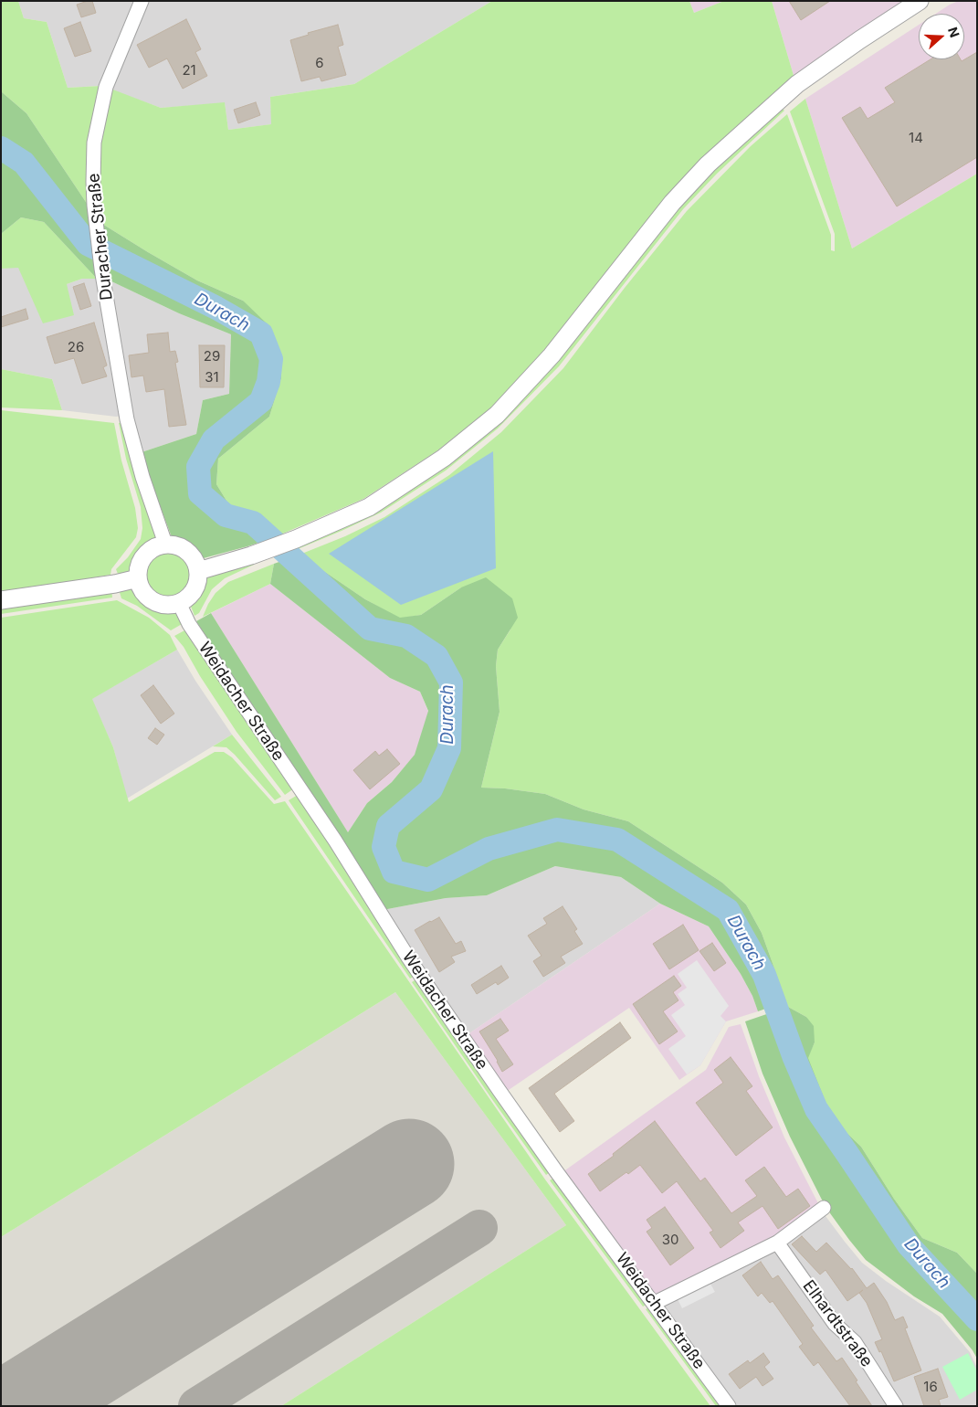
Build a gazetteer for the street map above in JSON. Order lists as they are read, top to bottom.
{
  "streets": {
    "street": ["Duracher Straße", "Weidacher Straße", "Elhardtstraße"]
  },
  "crossings": [
    ["Duracher Straße", "Weidacher Straße"]
  ],
  "water": ["Durach"],
  "house_numbers": [
    "6",
    "21",
    "14",
    "26",
    "29",
    "31",
    "30",
    "16"
  ],
  "north": "right"
}
